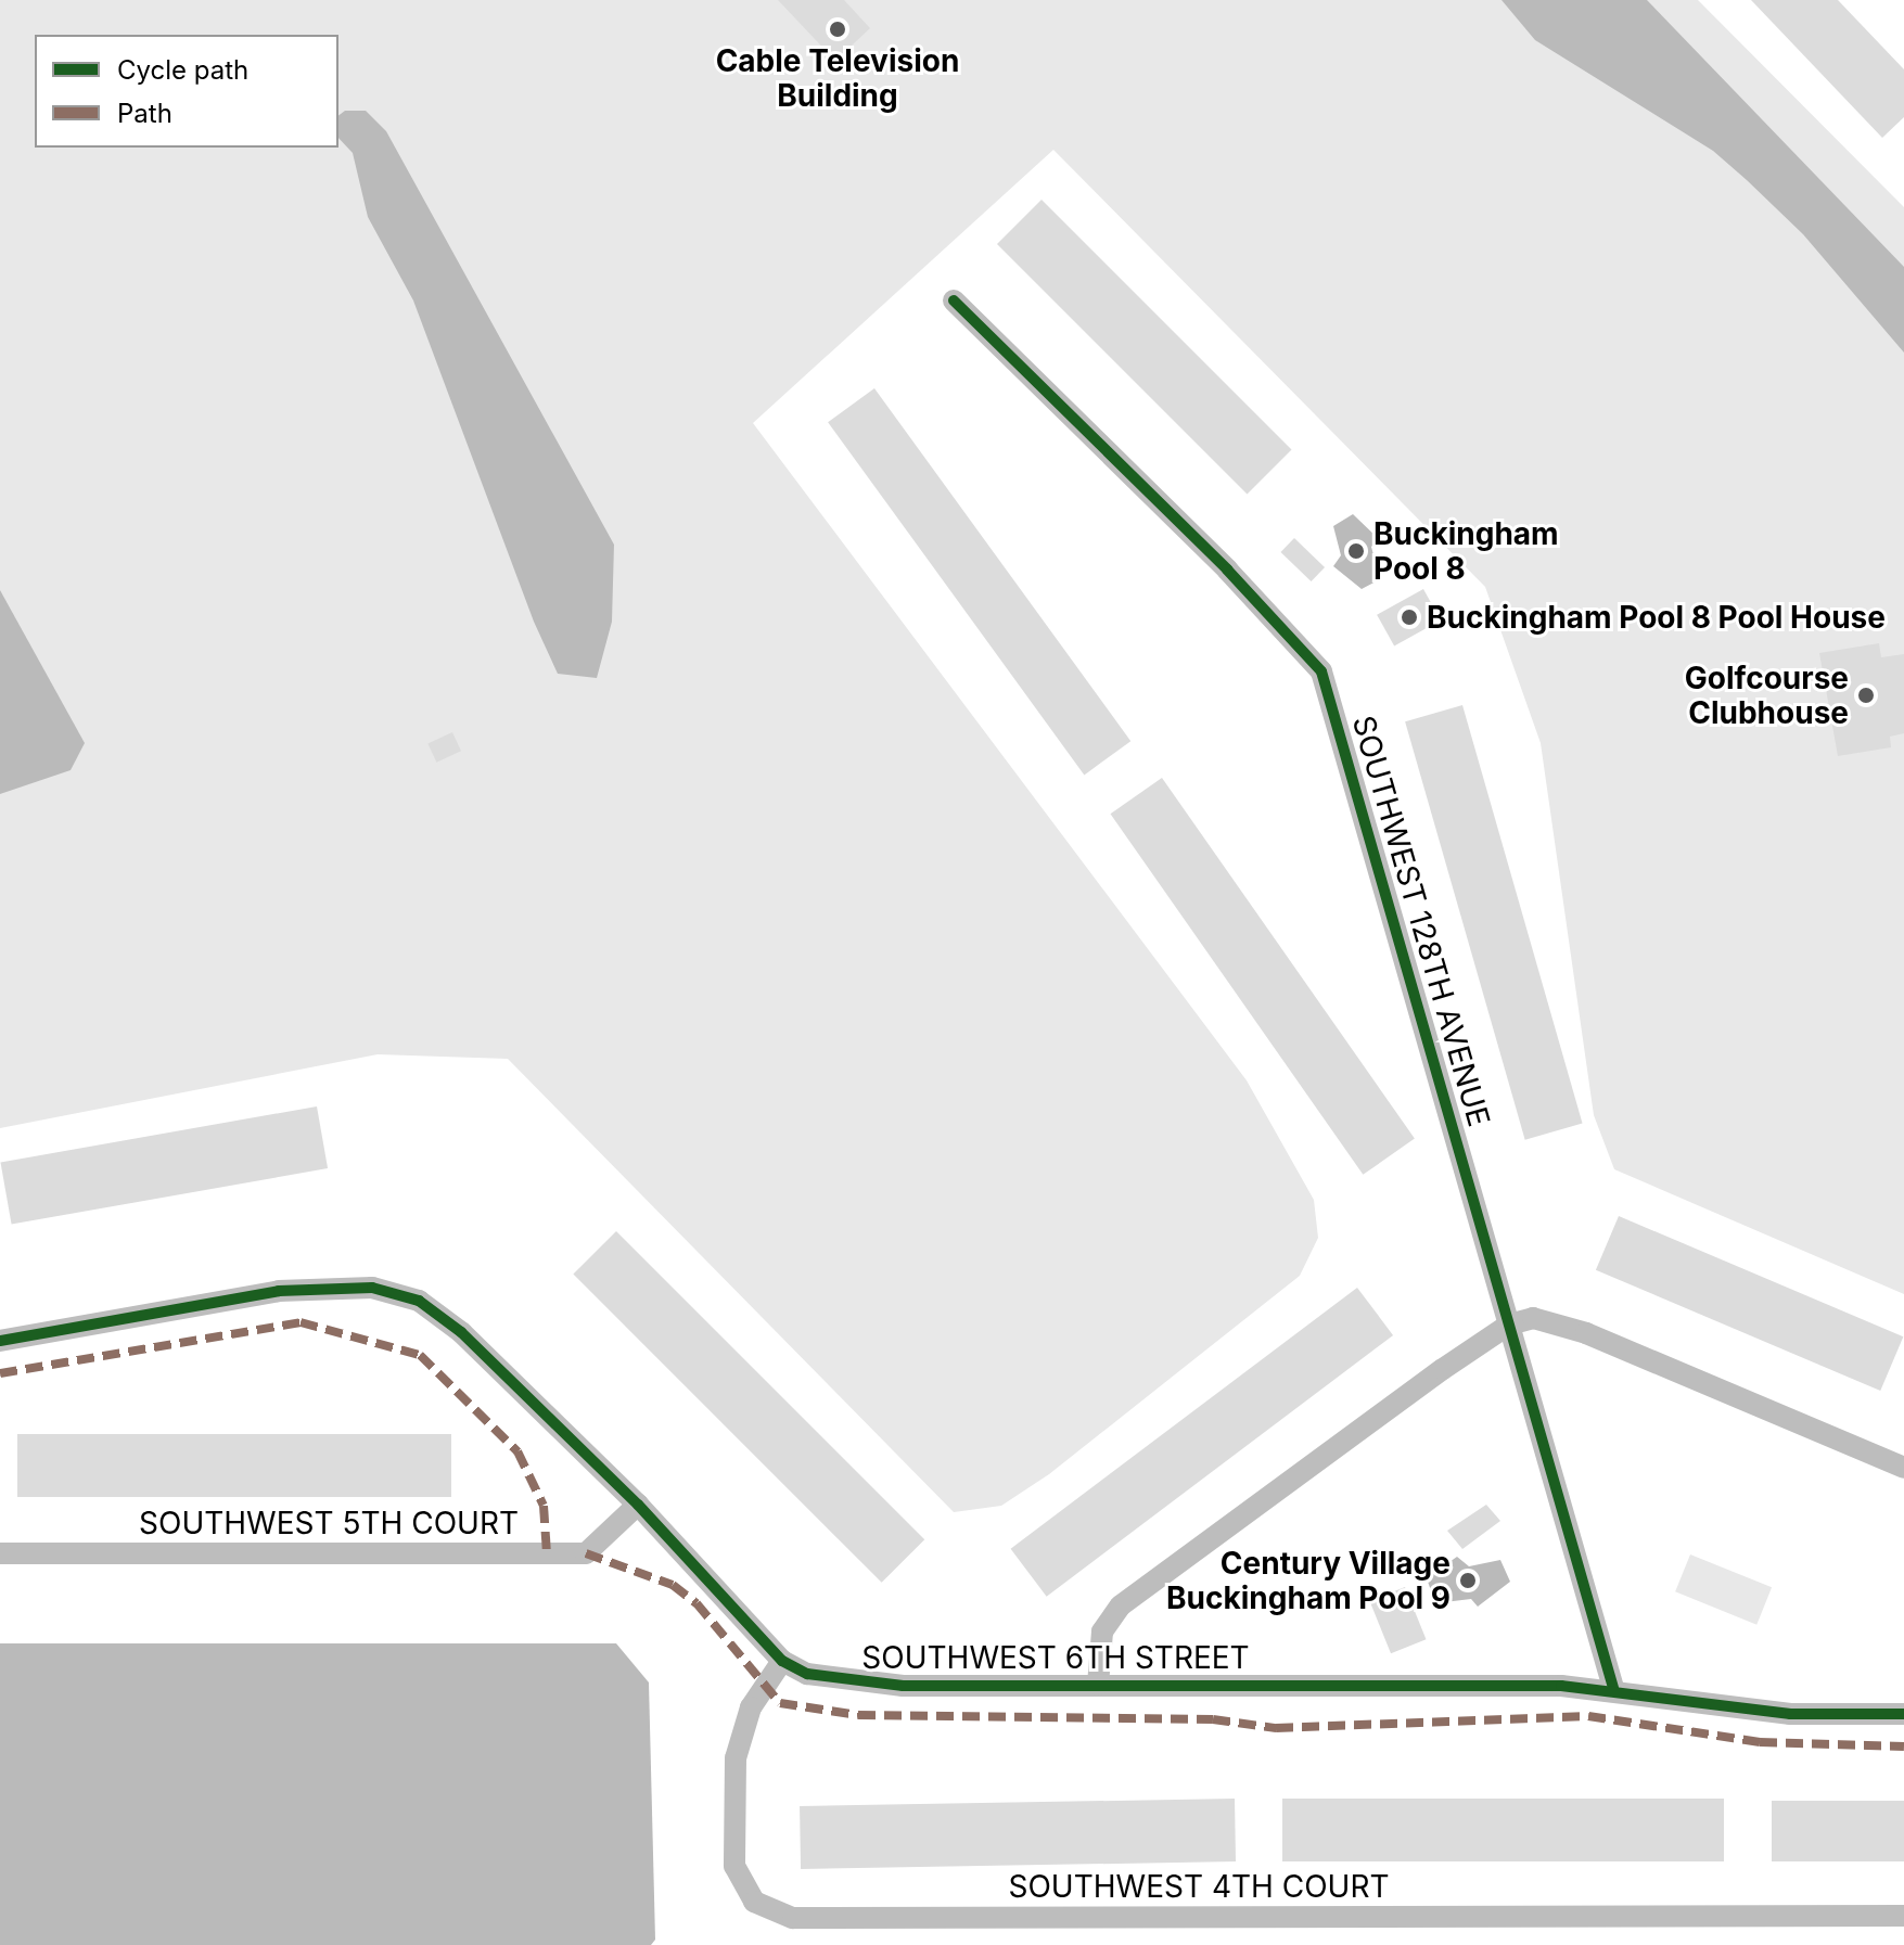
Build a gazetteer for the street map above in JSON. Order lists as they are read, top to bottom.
{
  "streets": {
    "street": [
      "SOUTHWEST 128TH AVENUE",
      "SOUTHWEST 5TH COURT",
      "SOUTHWEST 6TH STREET",
      "SOUTHWEST 4TH COURT"
    ]
  },
  "crossings": [
    ["SOUTHWEST 128TH AVENUE", "SOUTHWEST 6TH STREET"],
    ["SOUTHWEST 5TH COURT", "SOUTHWEST 6TH STREET"],
    ["SOUTHWEST 6TH STREET", "SOUTHWEST 4TH COURT"]
  ],
  "places": [
    "Cable Television Building",
    "Buckingham Pool 8",
    "Buckingham Pool 8 Pool House",
    "Golfcourse Clubhouse",
    "Century Village Buckingham Pool 9"
  ],
  "legend": ["Cycle path", "Path"]
}
